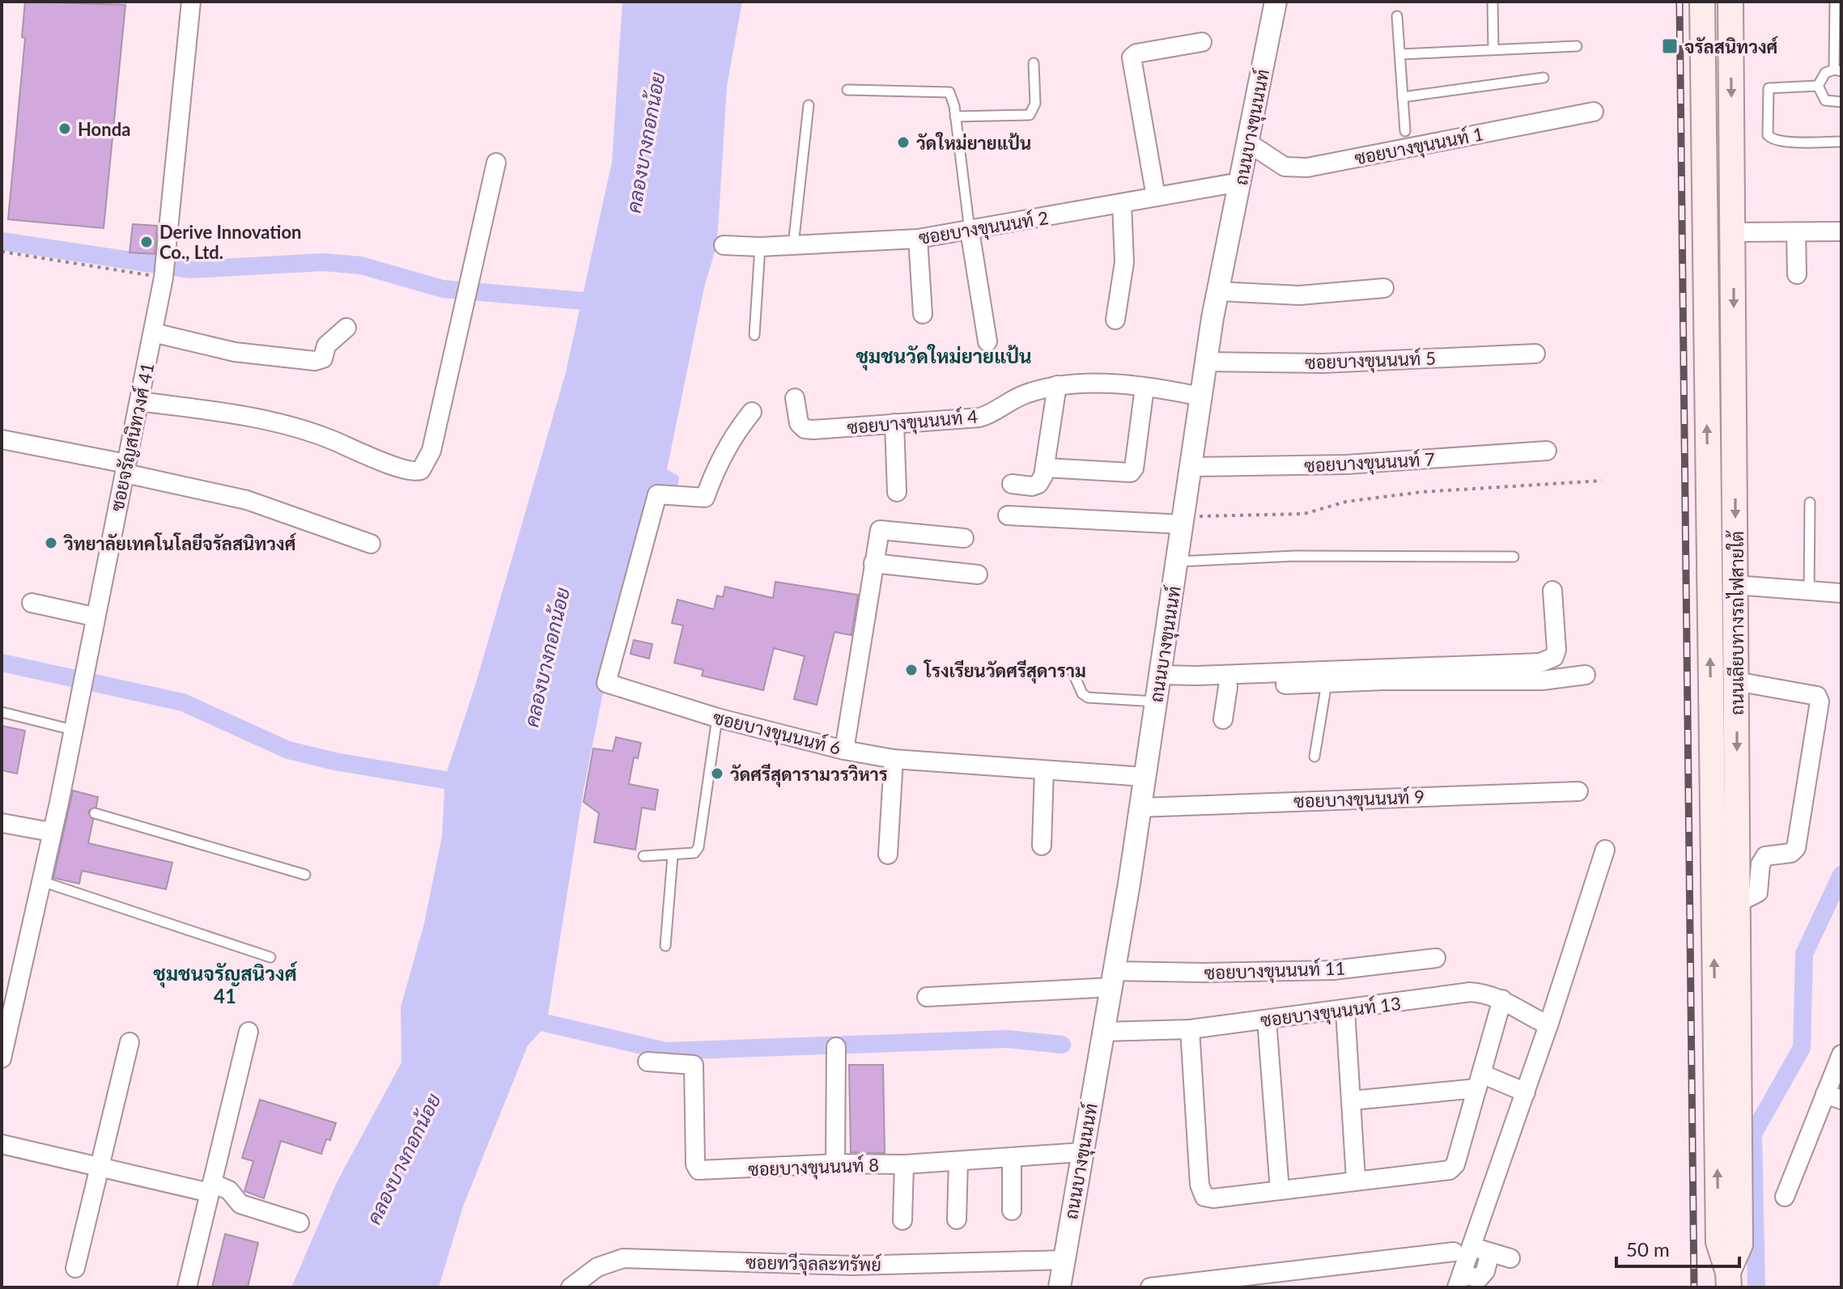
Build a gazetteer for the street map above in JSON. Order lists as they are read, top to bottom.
{
  "streets": {
    "main road": ["ถนนเลียบทางรถไฟสายใต้"],
    "street": [
      "ถนนบางขุนนนท์",
      "ซอยบางขุนนนท์ 1",
      "ซอยบางขุนนนท์ 2",
      "ซอยบางขุนนนท์ 5",
      "ซอยบางขุนนนท์ 4",
      "ซอยจรัญสนิทวงศ์ 41",
      "ซอยบางขุนนนท์ 7",
      "ซอยบางขุนนนท์ 6",
      "ซอยบางขุนนนท์ 9",
      "ซอยบางขุนนนท์ 11",
      "ซอยบางขุนนนท์ 13",
      "ซอยบางขุนนนท์ 8",
      "ซอยทวีจุลละทรัพย์"
    ]
  },
  "crossings": [
    ["ถนนบางขุนนนท์", "ซอยบางขุนนนท์ 1"],
    ["ถนนบางขุนนนท์", "ซอยบางขุนนนท์ 2"],
    ["ถนนบางขุนนนท์", "ซอยบางขุนนนท์ 5"],
    ["ถนนบางขุนนนท์", "ซอยบางขุนนนท์ 4"],
    ["ถนนบางขุนนนท์", "ซอยบางขุนนนท์ 7"],
    ["ถนนบางขุนนนท์", "ซอยบางขุนนนท์ 6"],
    ["ถนนบางขุนนนท์", "ซอยบางขุนนนท์ 9"],
    ["ถนนบางขุนนนท์", "ซอยบางขุนนนท์ 11"],
    ["ถนนบางขุนนนท์", "ซอยบางขุนนนท์ 13"],
    ["ถนนบางขุนนนท์", "ซอยบางขุนนนท์ 8"],
    ["ถนนบางขุนนนท์", "ซอยทวีจุลละทรัพย์"]
  ],
  "districts": ["ชุมชนวัดใหม่ยายแป้น", "ชุมชนจรัญสนิวงศ์ 41"],
  "water": ["คลองบางกอกน้อย"],
  "places": {
    "transit": ["จรัลสนิทวงศ์"],
    "other": [
      "Honda",
      "วัดใหม่ยายแป้น",
      "Derive Innovation Co., Ltd.",
      "วิทยาลัยเทคโนโลยีจรัลสนิทวงศ์",
      "โรงเรียนวัดศรีสุดาราม",
      "วัดศรีสุดารามวรวิหาร"
    ]
  },
  "scale_bar": "50 m"
}
